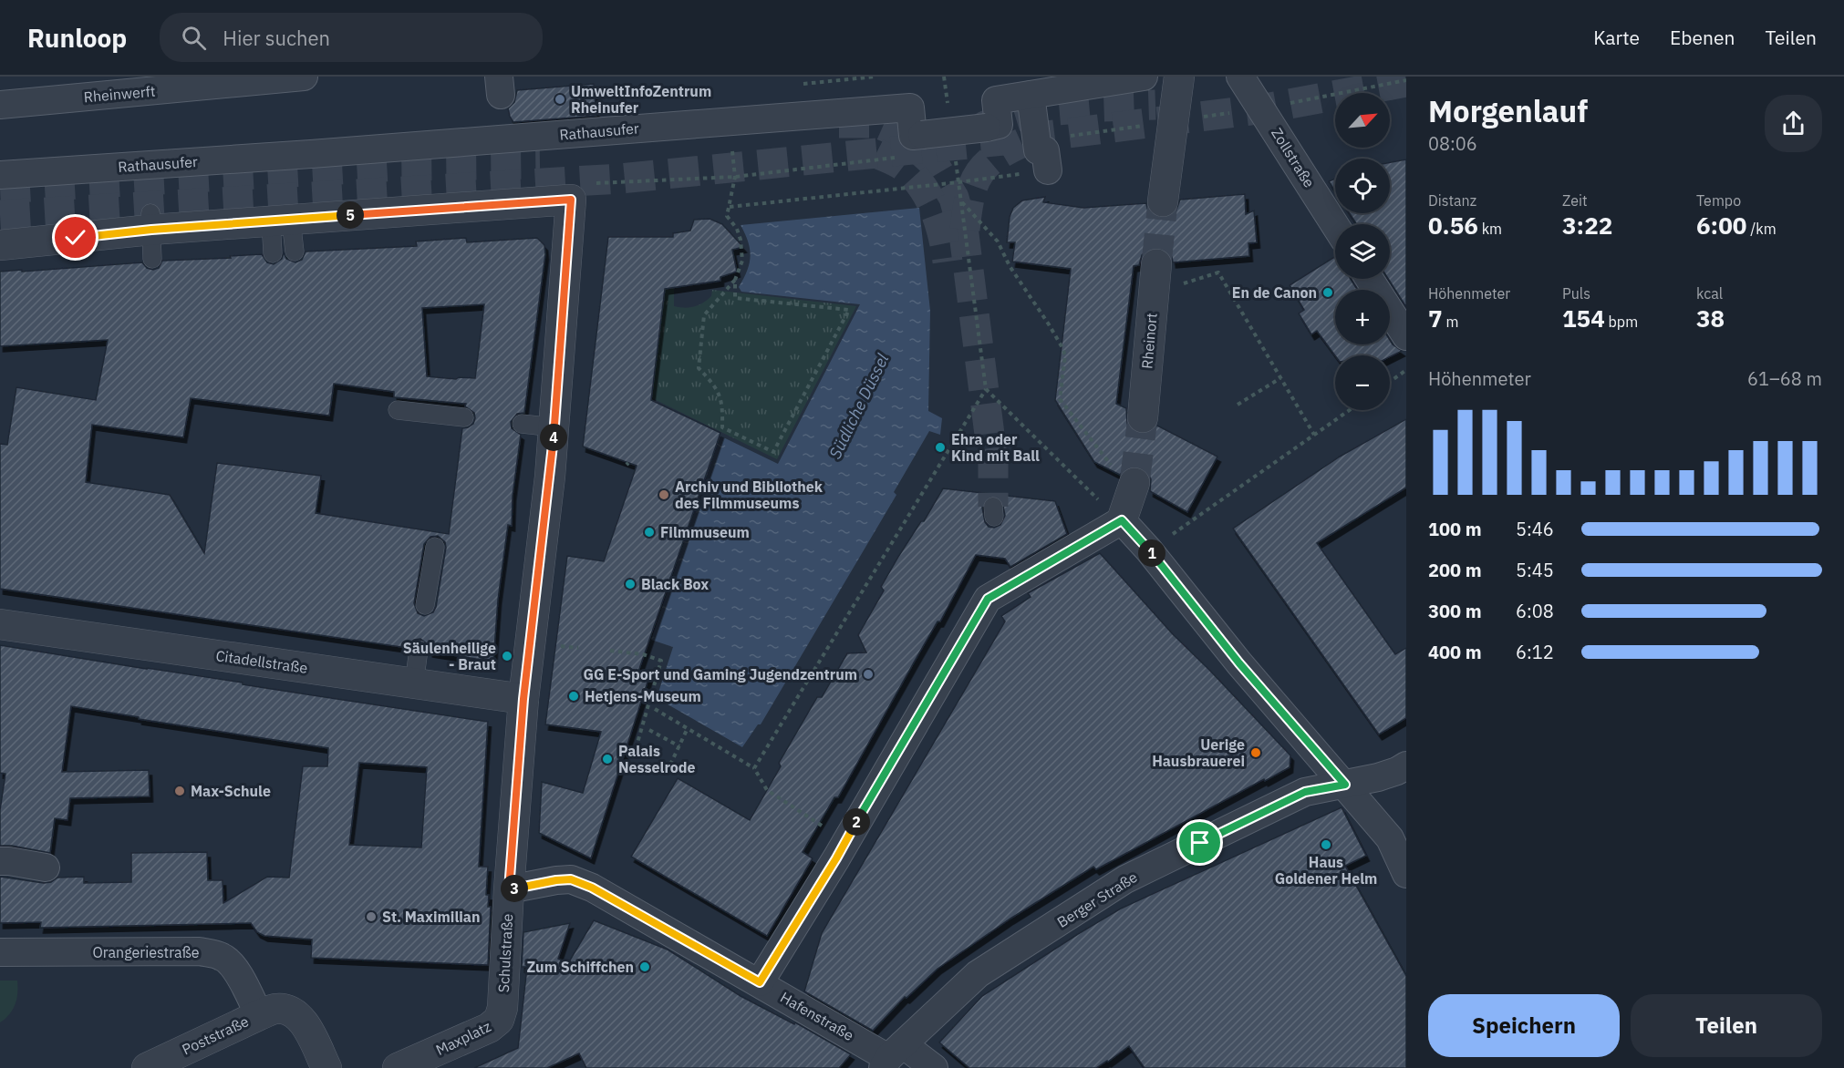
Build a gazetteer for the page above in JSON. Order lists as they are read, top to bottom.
{
  "streets": {
    "street": [
      "Rheinwerft",
      "Rathausufer",
      "Zollstraße",
      "Rheinort",
      "Citadellstraße",
      "Berger Straße",
      "Orangeriestraße",
      "Schulstraße",
      "Hafenstraße",
      "Poststraße",
      "Maxplatz"
    ]
  },
  "crossings": [
    ["Citadellstraße", "Schulstraße"],
    ["Berger Straße", "Hafenstraße"],
    ["Orangeriestraße", "Poststraße"],
    ["Schulstraße", "Hafenstraße"],
    ["Schulstraße", "Maxplatz"]
  ],
  "water": ["Südliche Düssel"],
  "places": [
    "UmweltInfoZentrum Rheinufer",
    "En de Canon",
    "Ehra oder Kind mit Ball",
    "Archiv und Bibliothek des Filmmuseums",
    "Filmmuseum",
    "Black Box",
    "Säulenheilige - Braut",
    "GG E-Sport und Gaming Jugendzentrum",
    "Hetjens-Museum",
    "Uerige Hausbrauerei",
    "Palais Nesselrode",
    "Max-Schule",
    "Haus Goldener Helm",
    "St. Maximilian",
    "Zum Schiffchen"
  ],
  "north": "top right",
  "page": {
    "header": "Runloop",
    "search": "Hier suchen",
    "nav": ["Karte", "Ebenen", "Teilen"],
    "heading": ["Morgenlauf", "08:06"],
    "map_buttons": ["+", "−"],
    "stats": [
      ["Distanz", "0.56 km"],
      ["Zeit", "3:22"],
      ["Tempo", "6:00 /km"],
      ["Höhenmeter", "7 m"],
      ["Puls", "154 bpm"],
      ["kcal", "38"]
    ],
    "pins": [
      "5",
      "4",
      "1",
      "2",
      "3"
    ],
    "chart": ["Höhenmeter", "61–68 m"],
    "list": [
      {
        "name": "100 m",
        "note": "5:46"
      },
      {
        "name": "200 m",
        "note": "5:45"
      },
      {
        "name": "300 m",
        "note": "6:08"
      },
      {
        "name": "400 m",
        "note": "6:12"
      }
    ],
    "buttons": ["Speichern", "Teilen"]
  }
}
